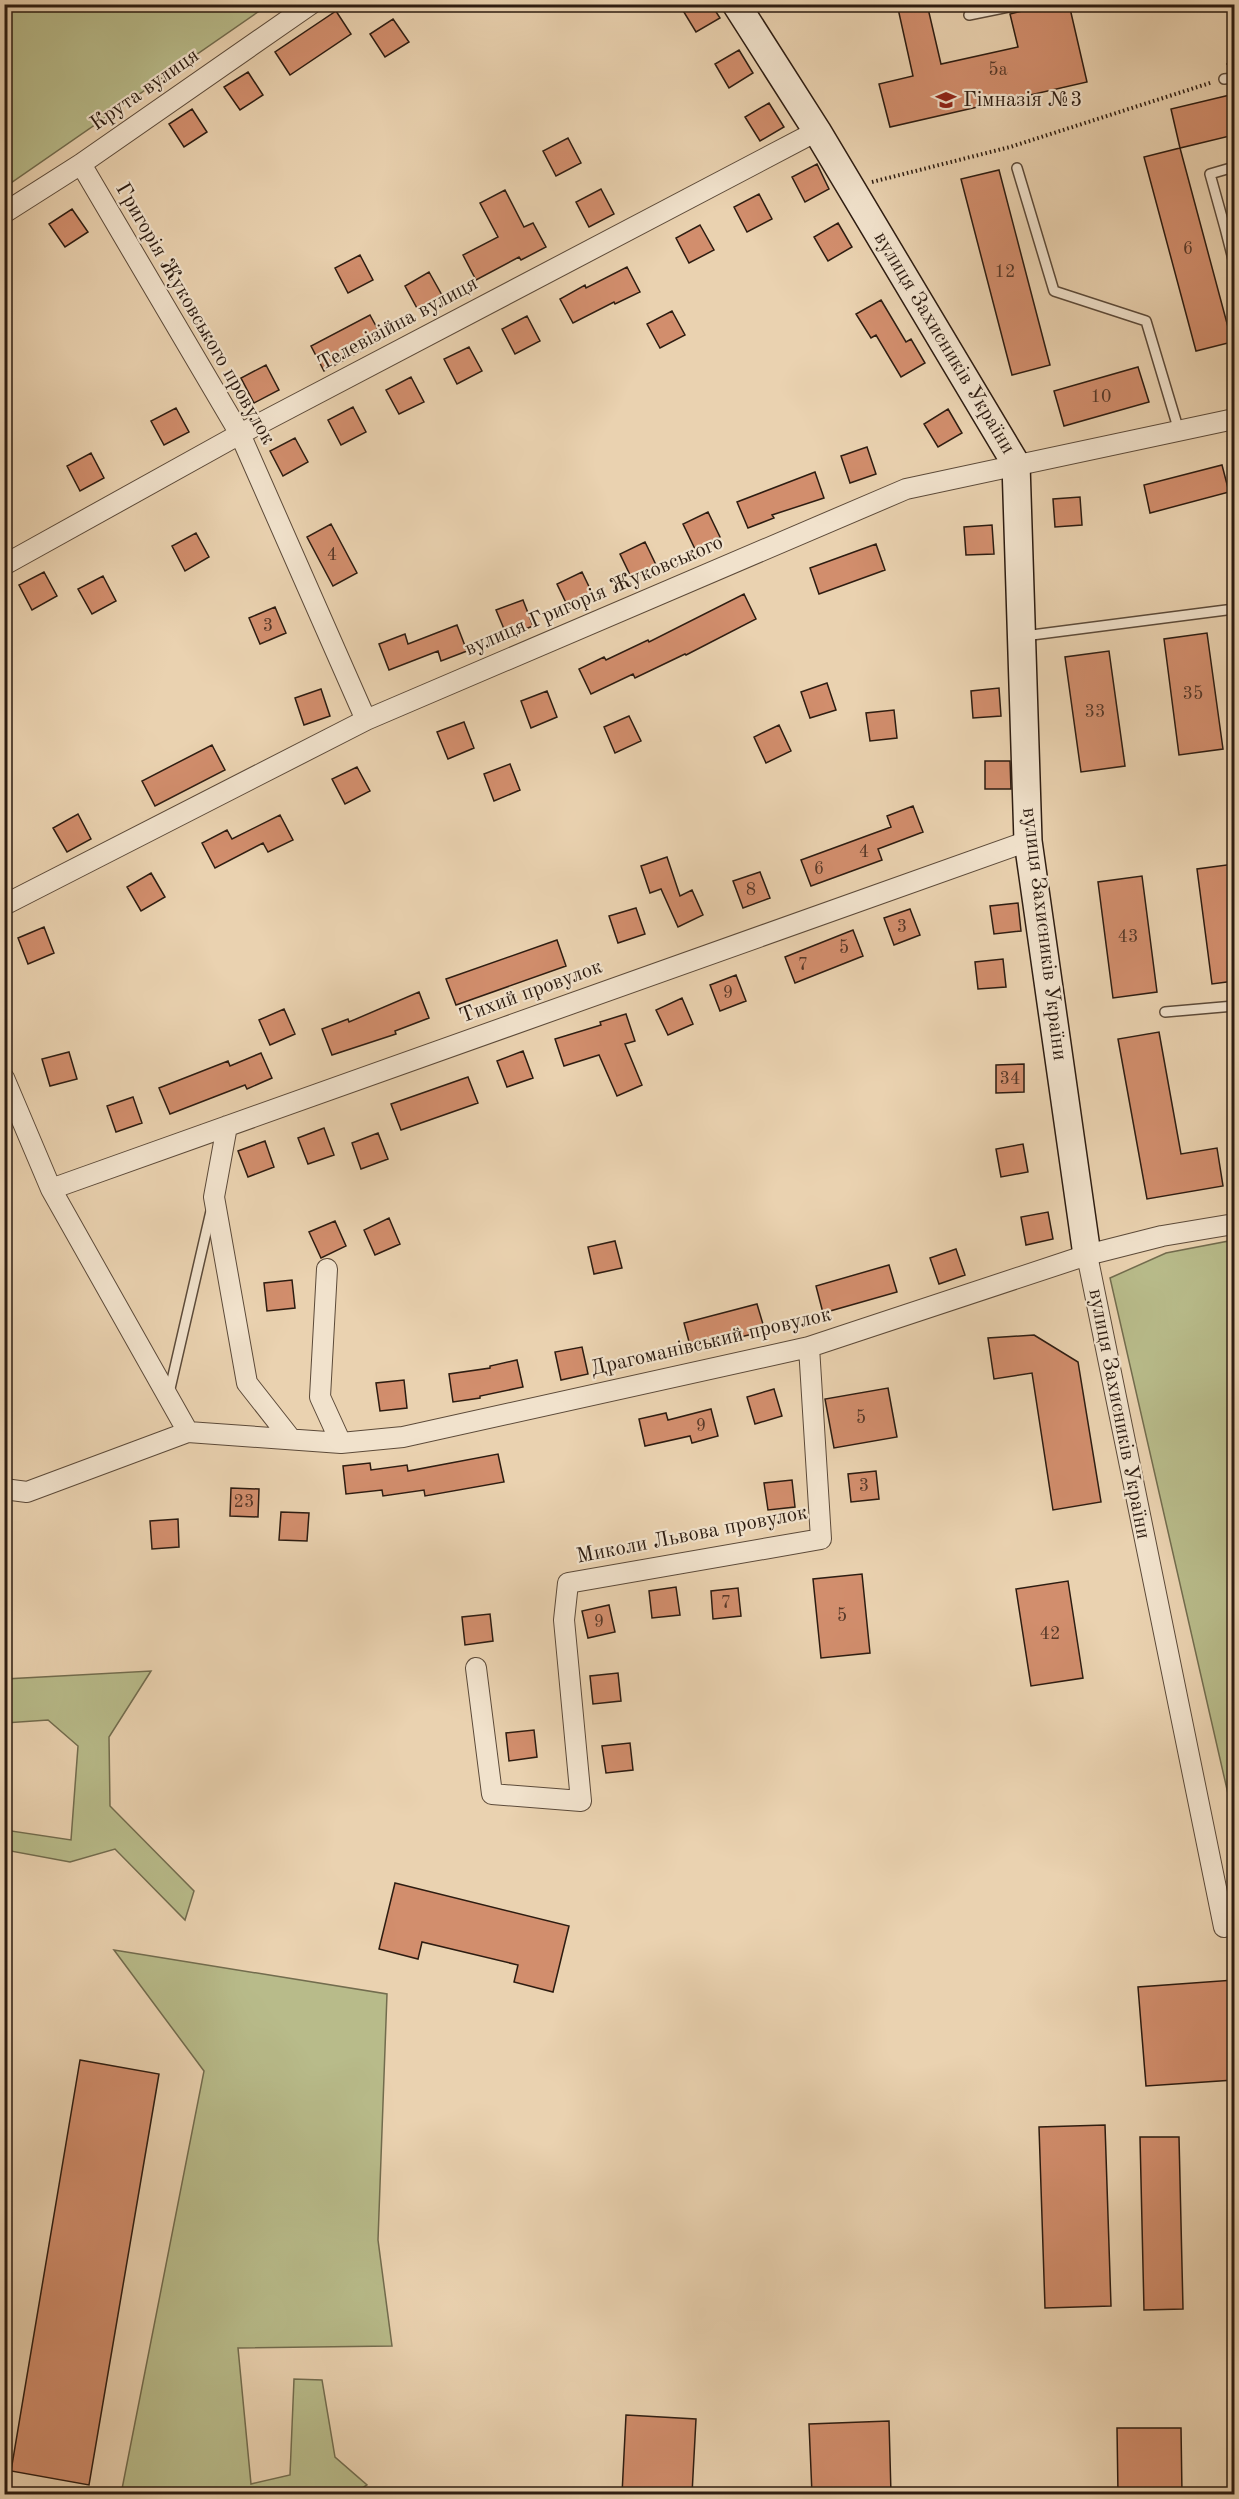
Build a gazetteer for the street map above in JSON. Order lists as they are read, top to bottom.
{
  "streets": {
    "street": [
      "Крута вулиця",
      "Григорія Жуковського провулок",
      "Телевізійна вулиця",
      "вулиця Захисників України",
      "вулиця Григорія Жуковського",
      "Тихий провулок",
      "Драгоманівський провулок",
      "Миколи Львова провулок"
    ]
  },
  "crossings": [
    ["Крута вулиця", "Григорія Жуковського провулок"],
    ["Григорія Жуковського провулок", "Телевізійна вулиця"],
    ["Григорія Жуковського провулок", "вулиця Григорія Жуковського"],
    ["Телевізійна вулиця", "вулиця Захисників України"],
    ["вулиця Захисників України", "вулиця Григорія Жуковського"],
    ["вулиця Захисників України", "Тихий провулок"],
    ["вулиця Захисників України", "Драгоманівський провулок"],
    ["Драгоманівський провулок", "Миколи Львова провулок"]
  ],
  "places": {
    "school or university": ["Гімназія №3"]
  },
  "house_numbers": [
    "5а",
    "6",
    "12",
    "10",
    "4",
    "3",
    "35",
    "33",
    "4",
    "6",
    "8",
    "3",
    "43",
    "5",
    "7",
    "9",
    "34",
    "5",
    "9",
    "3",
    "23",
    "7",
    "5",
    "9",
    "42"
  ]
}
